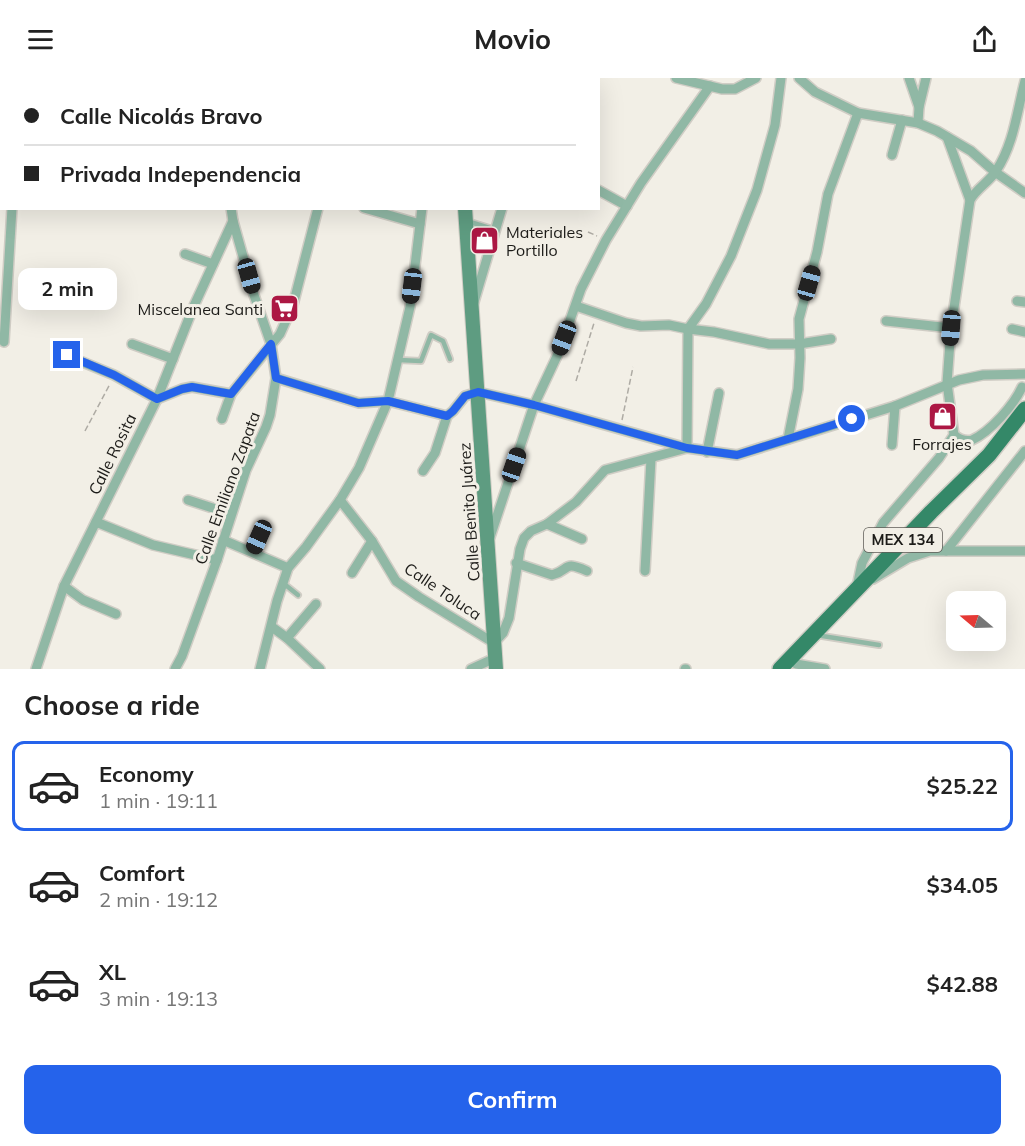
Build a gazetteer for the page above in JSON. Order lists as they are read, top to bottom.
{
  "streets": {
    "main road": ["Calle Benito Juárez", "MEX 134"],
    "street": ["Calle Rosita", "Calle Emiliano Zapata", "Calle Toluca"]
  },
  "crossings": [
    ["Calle Rosita", "Calle Emiliano Zapata"],
    ["Calle Benito Juárez", "Calle Toluca"]
  ],
  "places": {
    "shop": ["Materiales Portillo", "Forrajes"],
    "supermarket": ["Miscelanea Santi"]
  },
  "north": "left",
  "page": {
    "header": "Movio",
    "banner": ["Calle Nicolás Bravo", "Privada Independencia"],
    "bubble": "2 min",
    "heading": "Choose a ride",
    "list": [
      {
        "name": "Economy",
        "note": "1 min · 19:11",
        "value": "$25.22"
      },
      {
        "name": "Comfort",
        "note": "2 min · 19:12",
        "value": "$34.05"
      },
      {
        "name": "XL",
        "note": "3 min · 19:13",
        "value": "$42.88"
      }
    ],
    "buttons": "Confirm"
  }
}
